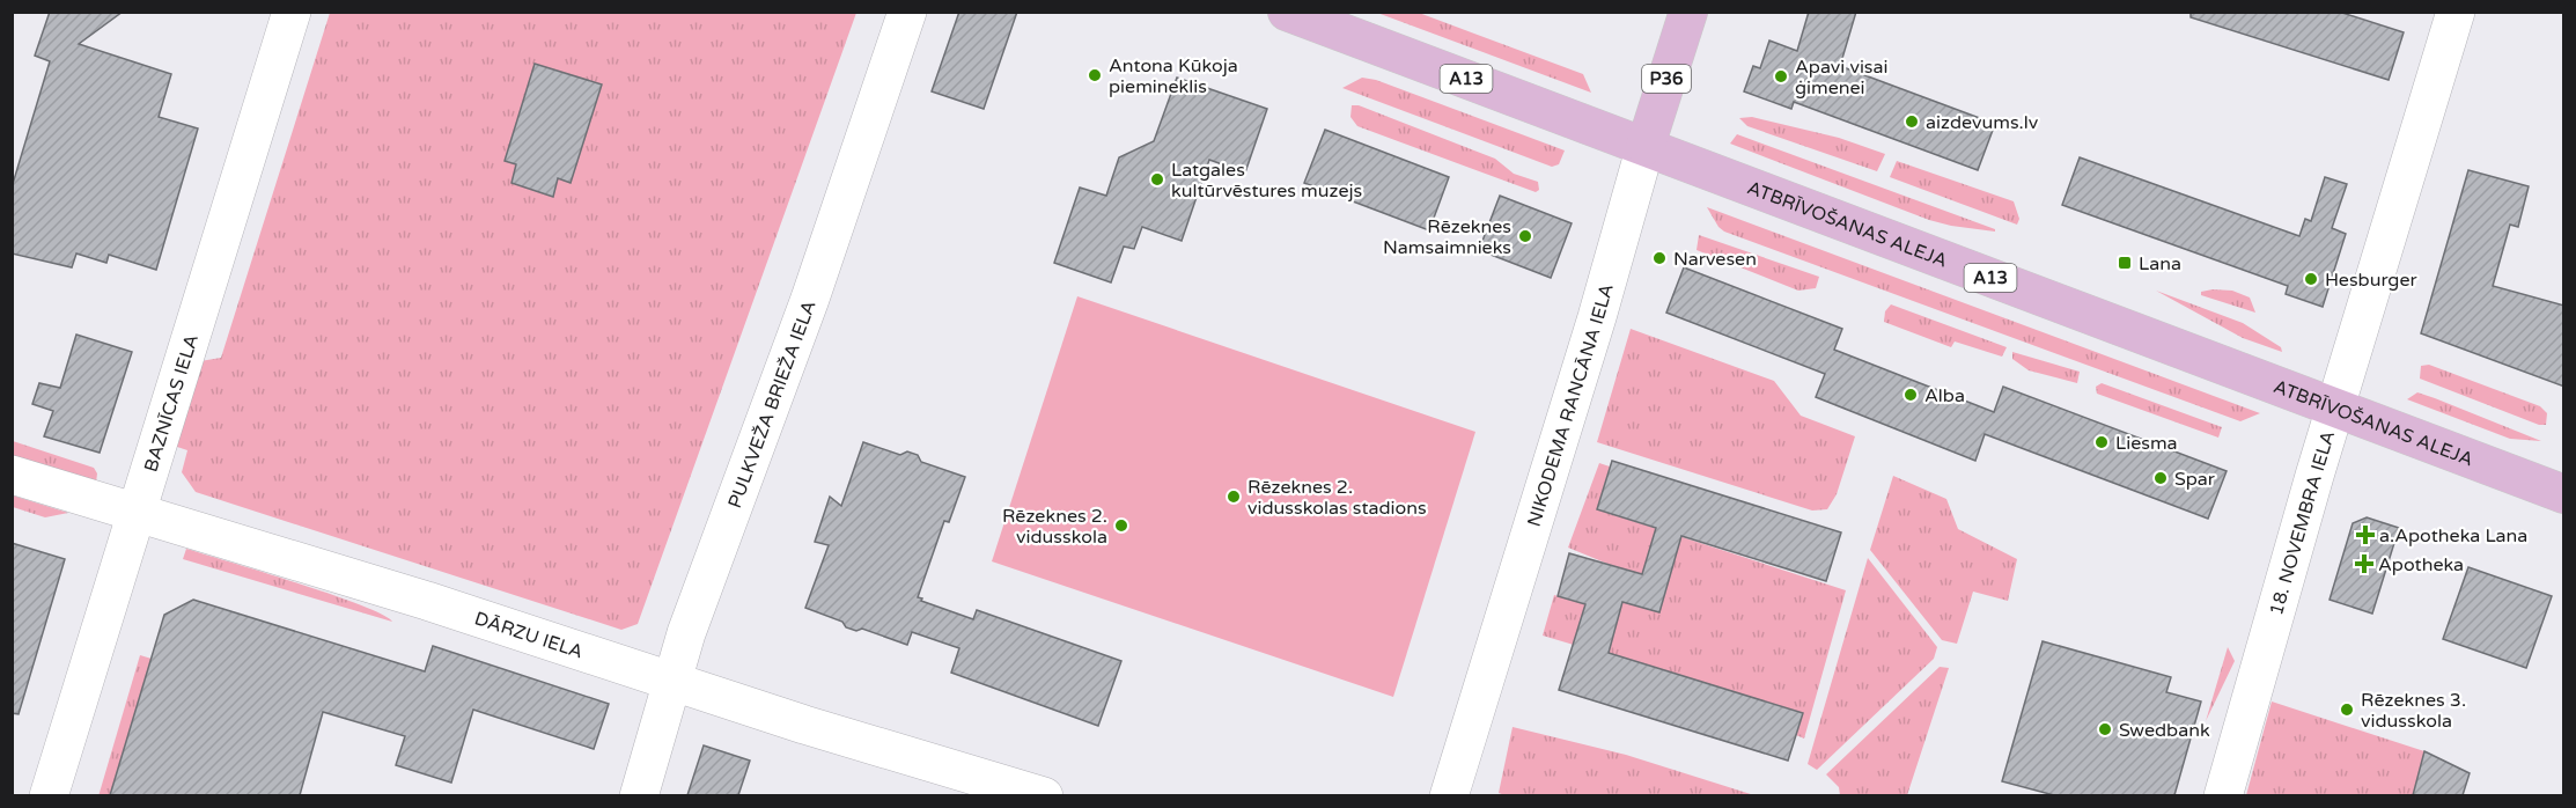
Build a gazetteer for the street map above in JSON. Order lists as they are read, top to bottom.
{
  "streets": {
    "main road": [
      "A13",
      "P36",
      "ATBRĪVOŠANAS ALEJA",
      "NIKODEMA RANCĀNA IELA"
    ],
    "street": [
      "BAZNĪCAS IELA",
      "PULKVEŽA BRIEŽA IELA",
      "18. NOVEMBRA IELA",
      "DĀRZU IELA"
    ]
  },
  "crossings": [
    ["ATBRĪVOŠANAS ALEJA", "NIKODEMA RANCĀNA IELA"],
    ["ATBRĪVOŠANAS ALEJA", "18. NOVEMBRA IELA"],
    ["BAZNĪCAS IELA", "DĀRZU IELA"],
    ["PULKVEŽA BRIEŽA IELA", "DĀRZU IELA"]
  ],
  "places": {
    "other": [
      "Antona Kūkoja piemineklis",
      "Apavi visai ģimenei",
      "aizdevums.lv",
      "Latgales kultūrvēstures muzejs",
      "Rēzeknes Namsaimnieks",
      "Narvesen",
      "Hesburger",
      "Alba",
      "Liesma",
      "Spar",
      "Rēzeknes 2. vidusskolas stadions",
      "Rēzeknes 2. vidusskola",
      "Rēzeknes 3. vidusskola",
      "Swedbank"
    ],
    "transit": ["Lana"],
    "health": ["a.Apotheka Lana", "Apotheka"]
  }
}
